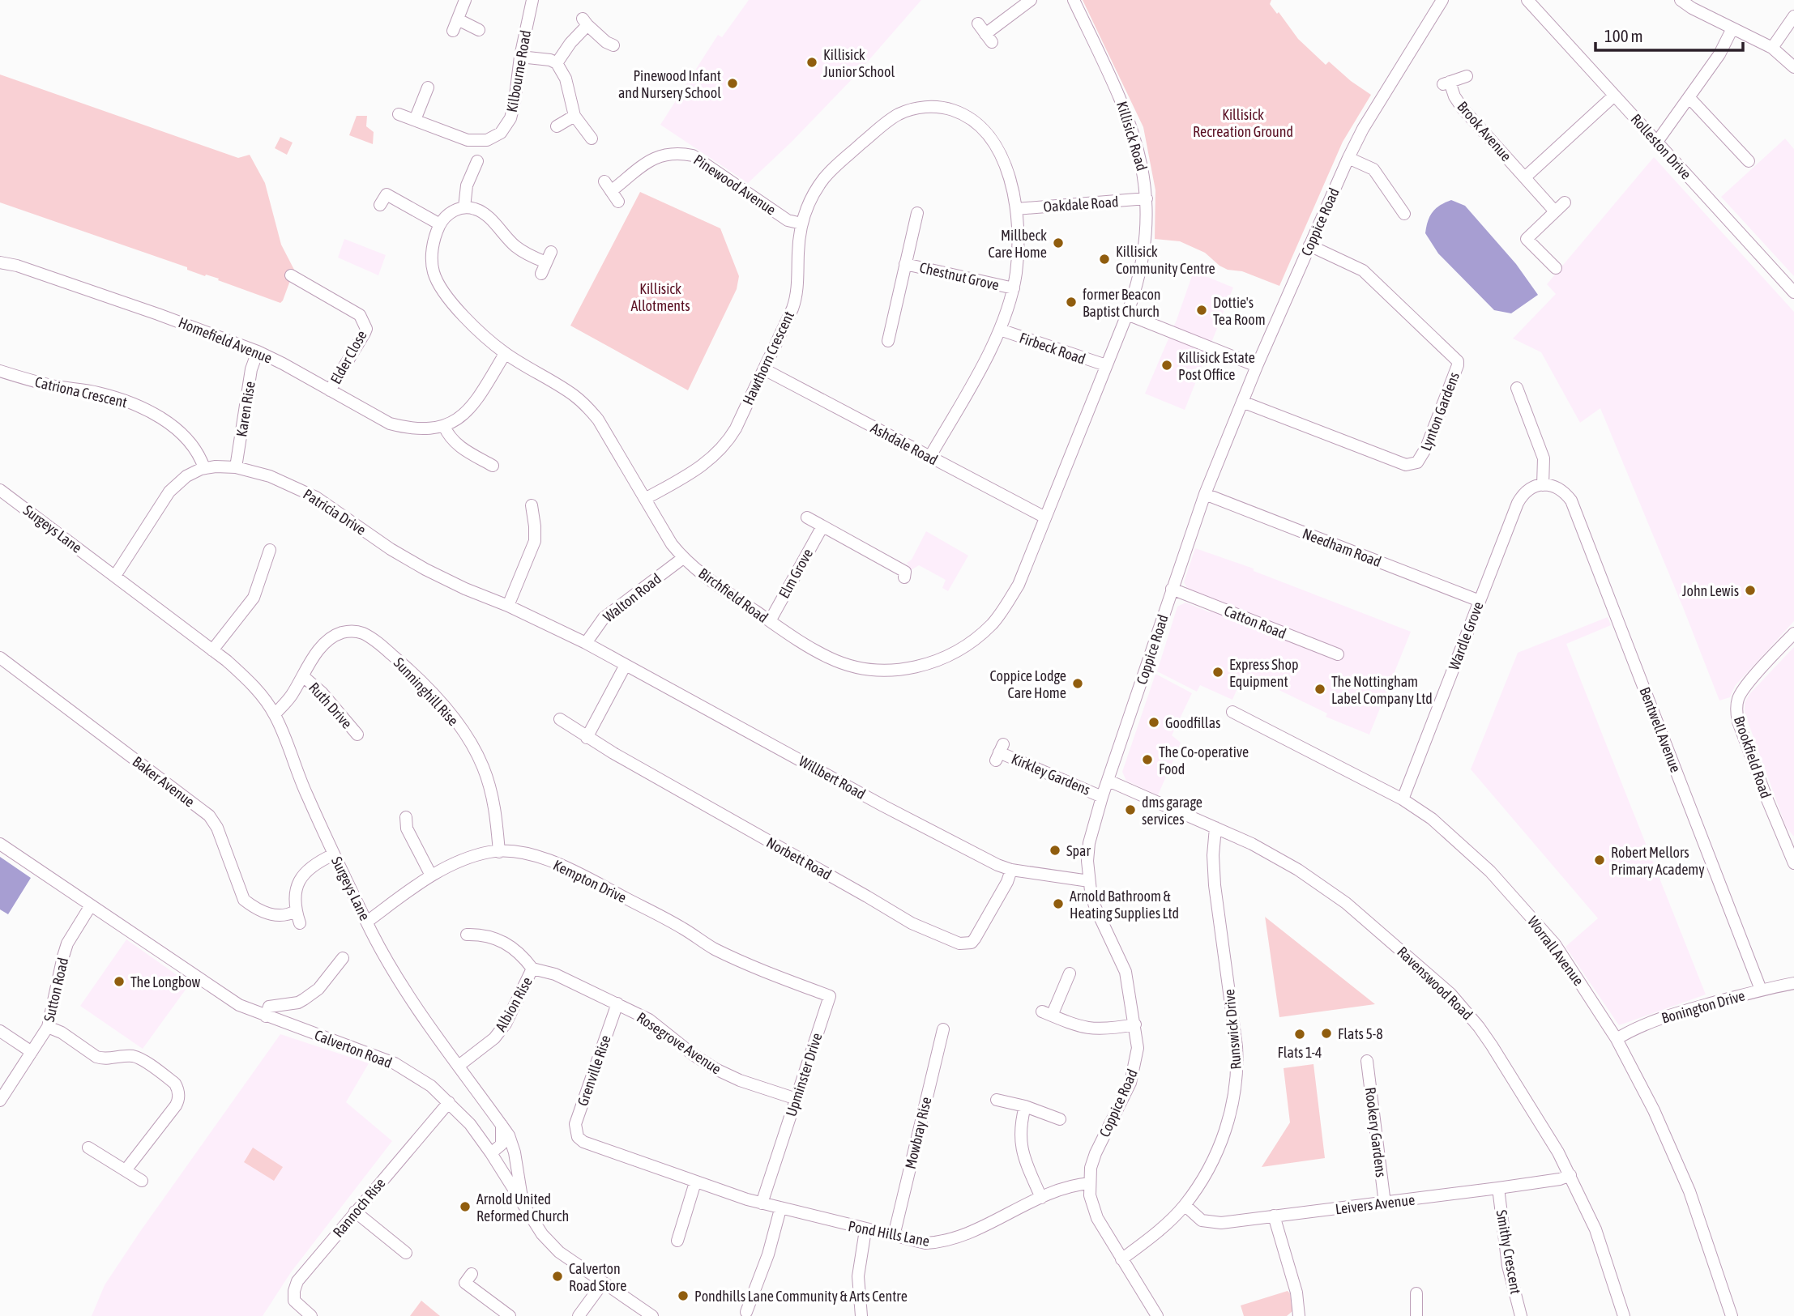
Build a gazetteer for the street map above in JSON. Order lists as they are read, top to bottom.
{
  "streets": {
    "street": [
      "Kilbourne Road",
      "Brook Avenue",
      "Killisick Road",
      "Rolleston Drive",
      "Pinewood Avenue",
      "Oakdale Road",
      "Coppice Road",
      "Chestnut Grove",
      "Homefield Avenue",
      "Firbeck Road",
      "Elder Close",
      "Hawthorn Crescent",
      "Catriona Crescent",
      "Karen Rise",
      "Lynton Gardens",
      "Ashdale Road",
      "Patricia Drive",
      "Surgeys Lane",
      "Needham Road",
      "Elm Grove",
      "Birchfield Road",
      "Walton Road",
      "Catton Road",
      "Wardle Grove",
      "Sunninghill Rise",
      "Ruth Drive",
      "Bentwell Avenue",
      "Brookfield Road",
      "Kirkley Gardens",
      "Willbert Road",
      "Baker Avenue",
      "Norbett Road",
      "Kempton Drive",
      "Worrall Avenue",
      "Ravenswood Road",
      "Sutton Road",
      "Albion Rise",
      "Bonington Drive",
      "Runswick Drive",
      "Rosegrove Avenue",
      "Calverton Road",
      "Grenville Rise",
      "Upminster Drive",
      "Rookery Gardens",
      "Mowbray Rise",
      "Leivers Avenue",
      "Rannoch Rise",
      "Pond Hills Lane",
      "Smithy Crescent"
    ]
  },
  "crossings": [
    ["Killisick Road", "Oakdale Road"],
    ["Killisick Road", "Birchfield Road"],
    ["Pinewood Avenue", "Hawthorn Crescent"],
    ["Oakdale Road", "Hawthorn Crescent"],
    ["Coppice Road", "Lynton Gardens"],
    ["Coppice Road", "Needham Road"],
    ["Coppice Road", "Catton Road"],
    ["Coppice Road", "Kirkley Gardens"],
    ["Coppice Road", "Willbert Road"],
    ["Coppice Road", "Ravenswood Road"],
    ["Coppice Road", "Runswick Drive"],
    ["Coppice Road", "Pond Hills Lane"],
    ["Chestnut Grove", "Hawthorn Crescent"],
    ["Homefield Avenue", "Elder Close"],
    ["Homefield Avenue", "Karen Rise"],
    ["Firbeck Road", "Hawthorn Crescent"],
    ["Firbeck Road", "Birchfield Road"],
    ["Hawthorn Crescent", "Ashdale Road"],
    ["Hawthorn Crescent", "Birchfield Road"],
    ["Catriona Crescent", "Patricia Drive"],
    ["Karen Rise", "Patricia Drive"],
    ["Ashdale Road", "Birchfield Road"],
    ["Patricia Drive", "Surgeys Lane"],
    ["Patricia Drive", "Walton Road"],
    ["Patricia Drive", "Willbert Road"],
    ["Surgeys Lane", "Sunninghill Rise"],
    ["Surgeys Lane", "Kempton Drive"],
    ["Surgeys Lane", "Albion Rise"],
    ["Surgeys Lane", "Calverton Road"],
    ["Needham Road", "Wardle Grove"],
    ["Elm Grove", "Birchfield Road"],
    ["Birchfield Road", "Walton Road"],
    ["Walton Road", "Willbert Road"],
    ["Wardle Grove", "Bentwell Avenue"],
    ["Wardle Grove", "Worrall Avenue"],
    ["Sunninghill Rise", "Ruth Drive"],
    ["Sunninghill Rise", "Kempton Drive"],
    ["Bentwell Avenue", "Bonington Drive"],
    ["Willbert Road", "Norbett Road"],
    ["Kempton Drive", "Upminster Drive"],
    ["Worrall Avenue", "Bonington Drive"],
    ["Ravenswood Road", "Runswick Drive"],
    ["Ravenswood Road", "Leivers Avenue"],
    ["Sutton Road", "Calverton Road"],
    ["Albion Rise", "Rosegrove Avenue"],
    ["Runswick Drive", "Leivers Avenue"],
    ["Rosegrove Avenue", "Grenville Rise"],
    ["Rosegrove Avenue", "Upminster Drive"],
    ["Calverton Road", "Rannoch Rise"],
    ["Grenville Rise", "Pond Hills Lane"],
    ["Upminster Drive", "Pond Hills Lane"],
    ["Rookery Gardens", "Leivers Avenue"],
    ["Mowbray Rise", "Pond Hills Lane"],
    ["Leivers Avenue", "Smithy Crescent"]
  ],
  "parks": ["Killisick Recreation Ground", "Killisick Allotments"],
  "places": [
    "Killisick Junior School",
    "Pinewood Infant and Nursery School",
    "Millbeck Care Home",
    "Killisick Community Centre",
    "former Beacon Baptist Church",
    "Dottie's Tea Room",
    "Killisick Estate Post Office",
    "John Lewis",
    "Express Shop Equipment",
    "Coppice Lodge Care Home",
    "The Nottingham Label Company Ltd",
    "Goodfillas",
    "The Co-operative Food",
    "dms garage services",
    "Spar",
    "Robert Mellors Primary Academy",
    "Arnold Bathroom & Heating Supplies Ltd",
    "The Longbow",
    "Flats 5-8",
    "Flats 1-4",
    "Arnold United Reformed Church",
    "Calverton Road Store",
    "Pondhills Lane Community & Arts Centre"
  ],
  "scale_bar": "100 m"
}
